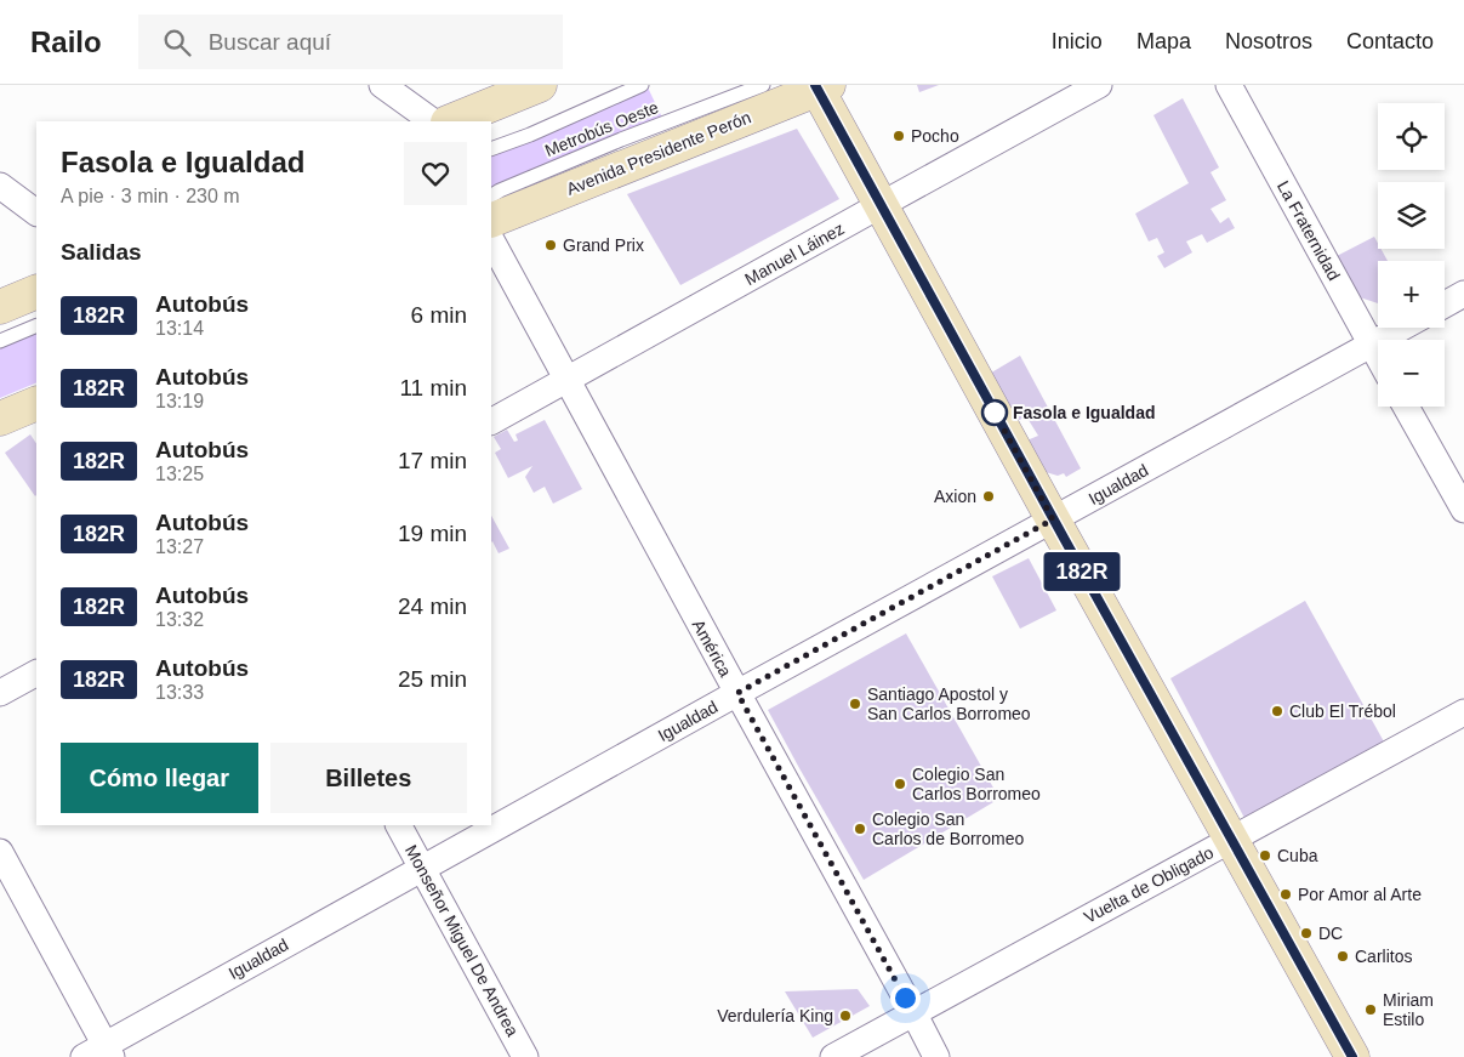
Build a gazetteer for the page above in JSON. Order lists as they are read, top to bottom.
{
  "streets": {
    "street": [
      "Avenida Presidente Perón",
      "La Fraternidad",
      "Manuel Láinez",
      "Igualdad",
      "América",
      "Vuelta de Obligado",
      "Monseñor Miguel De Andrea"
    ],
    "lane": ["Metrobús Oeste"]
  },
  "crossings": [
    ["La Fraternidad", "Igualdad"],
    ["Manuel Láinez", "América"],
    ["Igualdad", "América"],
    ["Igualdad", "Monseñor Miguel De Andrea"],
    ["América", "Vuelta de Obligado"]
  ],
  "places": [
    "Pocho",
    "Grand Prix",
    "Fasola e Igualdad",
    "Axion",
    "Santiago Apostol y San Carlos Borromeo",
    "Club El Trébol",
    "Colegio San Carlos Borromeo",
    "Colegio San Carlos de Borromeo",
    "Cuba",
    "Por Amor al Arte",
    "DC",
    "Carlitos",
    "Miriam Estilo",
    "Verdulería King"
  ],
  "lines": ["bus line 182R"],
  "page": {
    "header": "Railo",
    "search": "Buscar aquí",
    "nav": [
      "Inicio",
      "Mapa",
      "Nosotros",
      "Contacto"
    ],
    "on_map": "182R",
    "map_buttons": ["+", "−"],
    "heading": [
      ["Fasola e Igualdad", "A pie · 3 min · 230 m"],
      "Salidas"
    ],
    "list": [
      {
        "mark": "182R",
        "name": "Autobús",
        "note": "13:14",
        "value": "6 min"
      },
      {
        "mark": "182R",
        "name": "Autobús",
        "note": "13:19",
        "value": "11 min"
      },
      {
        "mark": "182R",
        "name": "Autobús",
        "note": "13:25",
        "value": "17 min"
      },
      {
        "mark": "182R",
        "name": "Autobús",
        "note": "13:27",
        "value": "19 min"
      },
      {
        "mark": "182R",
        "name": "Autobús",
        "note": "13:32",
        "value": "24 min"
      },
      {
        "mark": "182R",
        "name": "Autobús",
        "note": "13:33",
        "value": "25 min"
      }
    ],
    "buttons": ["Cómo llegar", "Billetes"]
  }
}
